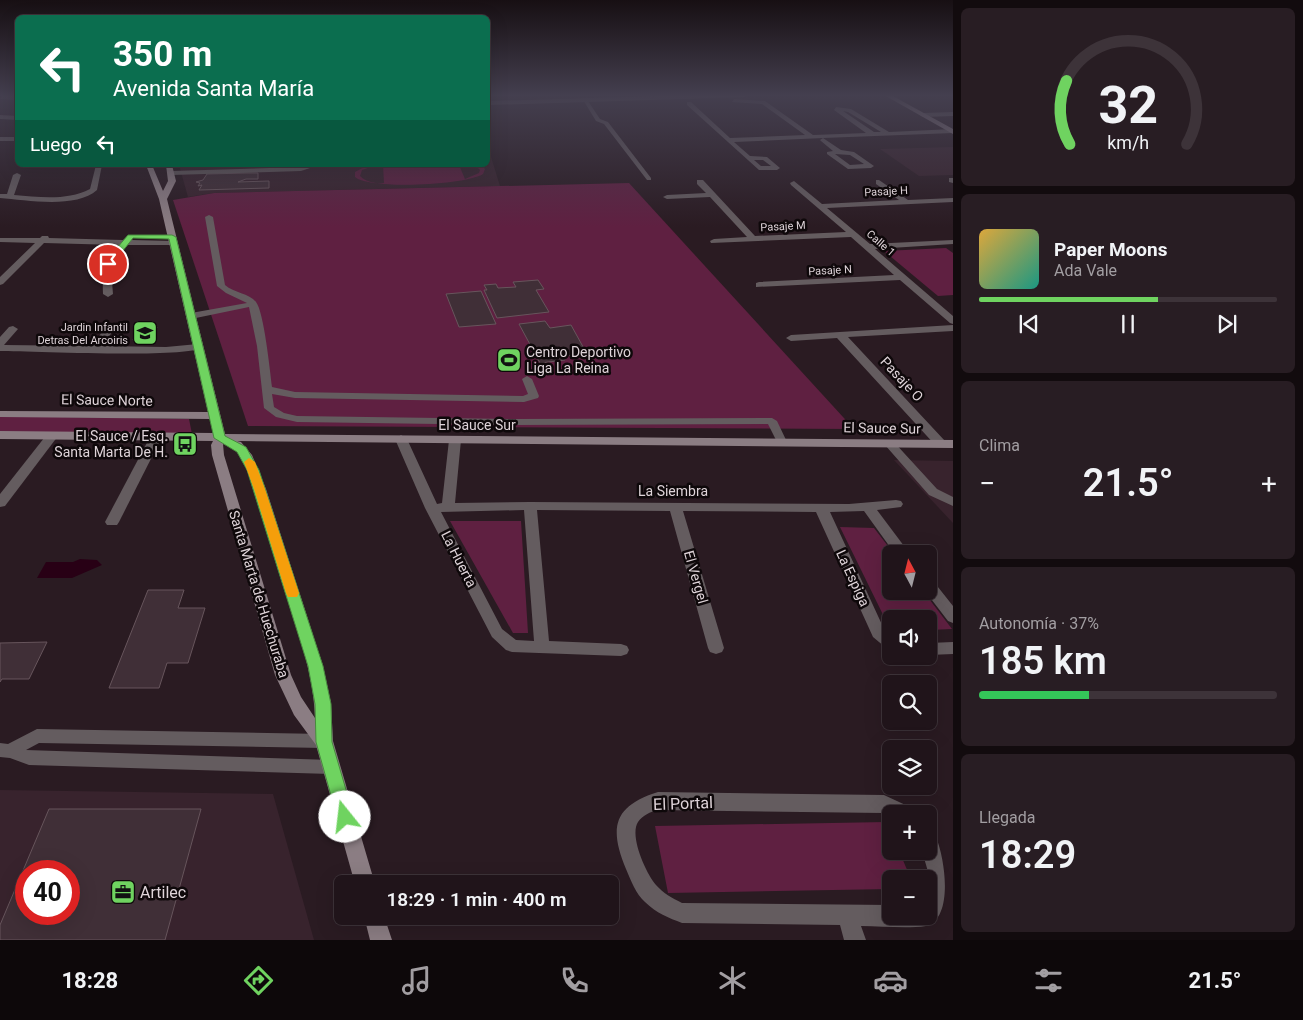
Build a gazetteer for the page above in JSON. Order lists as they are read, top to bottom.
{
  "streets": {
    "street": [
      "Pasaje H",
      "Pasaje M",
      "Calle 1",
      "Pasaje N",
      "Pasaje O",
      "El Sauce Norte",
      "El Sauce Sur",
      "La Siembra",
      "La Huerta",
      "El Vergel",
      "La Espiga",
      "Santa Marta de Huechuraba",
      "El Portal"
    ]
  },
  "crossings": [
    ["Pasaje H", "Calle 1"],
    ["Pasaje M", "Calle 1"],
    ["Calle 1", "Pasaje N"],
    ["Pasaje O", "El Sauce Sur"],
    ["El Sauce Norte", "Santa Marta de Huechuraba"],
    ["El Sauce Sur", "La Huerta"],
    ["El Sauce Sur", "Santa Marta de Huechuraba"],
    ["La Siembra", "La Huerta"],
    ["La Siembra", "El Vergel"],
    ["La Siembra", "La Espiga"]
  ],
  "places": {
    "school or university": ["Jardin Infantil Detras Del Arcoiris"],
    "sports": ["Centro Deportivo Liga La Reina"],
    "bus stop": ["El Sauce / Esq. Santa Marta De H."],
    "office": ["Artilec"]
  },
  "north": "top",
  "page": {
    "turn": ["350 m", "Avenida Santa María"],
    "then": "Luego",
    "song": ["Paper Moons", "Ada Vale"],
    "tile": [
      "Clima",
      ["Autonomía · 37%", "185 km"],
      ["Llegada", "18:29"]
    ],
    "heat": ["−", "21.5°", "+"],
    "map_buttons": ["+", "−"],
    "limit": "40",
    "trip": "18:29 · 1 min · 400 m",
    "tabs": ["18:28", "21.5°"],
    "gauge": ["32", "km/h"]
  }
}
